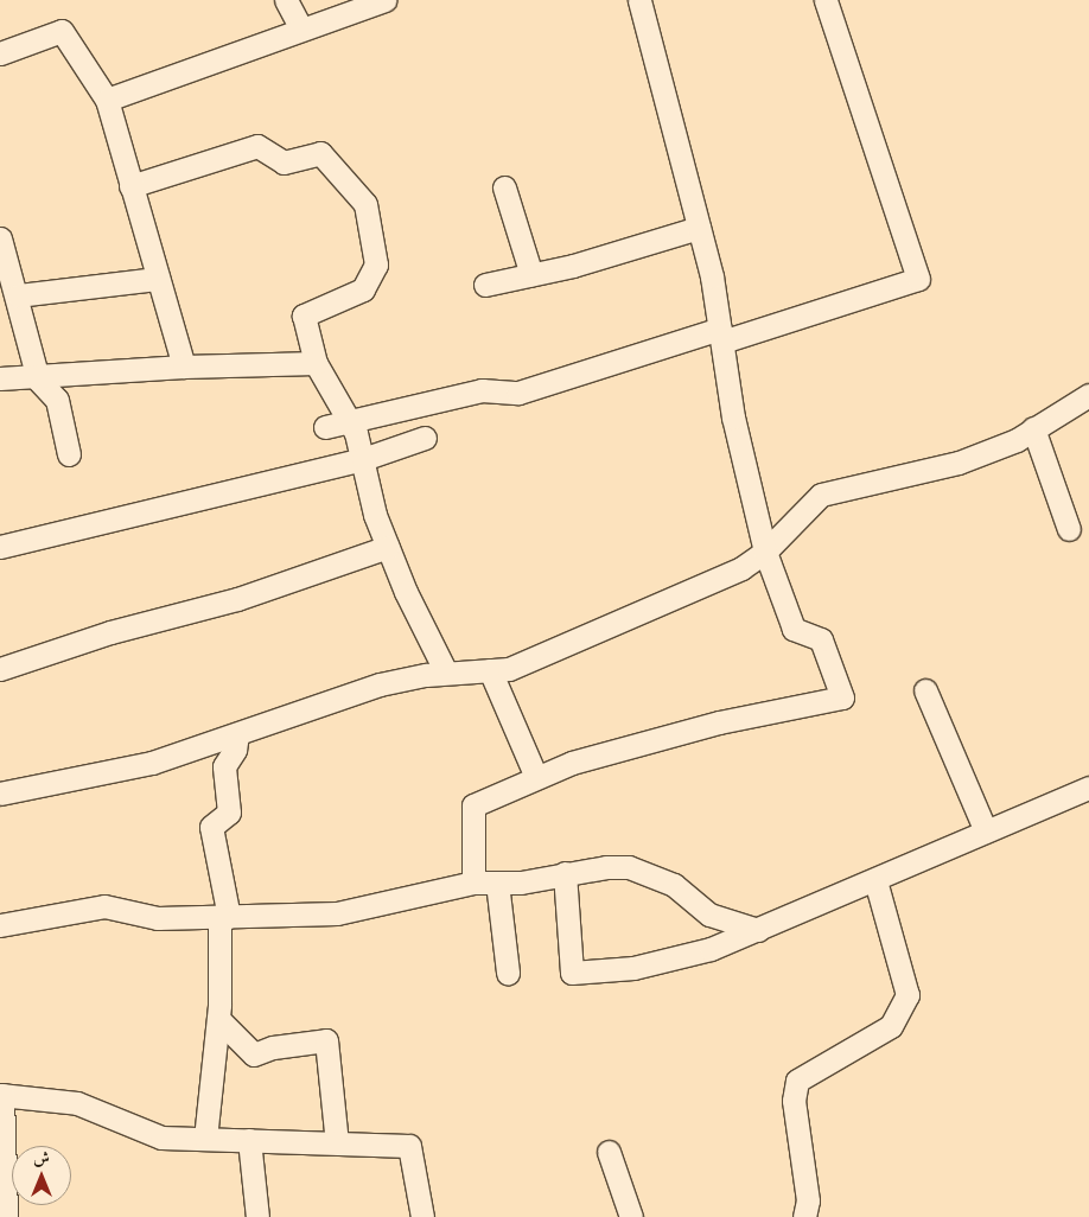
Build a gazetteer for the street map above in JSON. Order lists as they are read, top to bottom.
{
  "north": "top"
}
